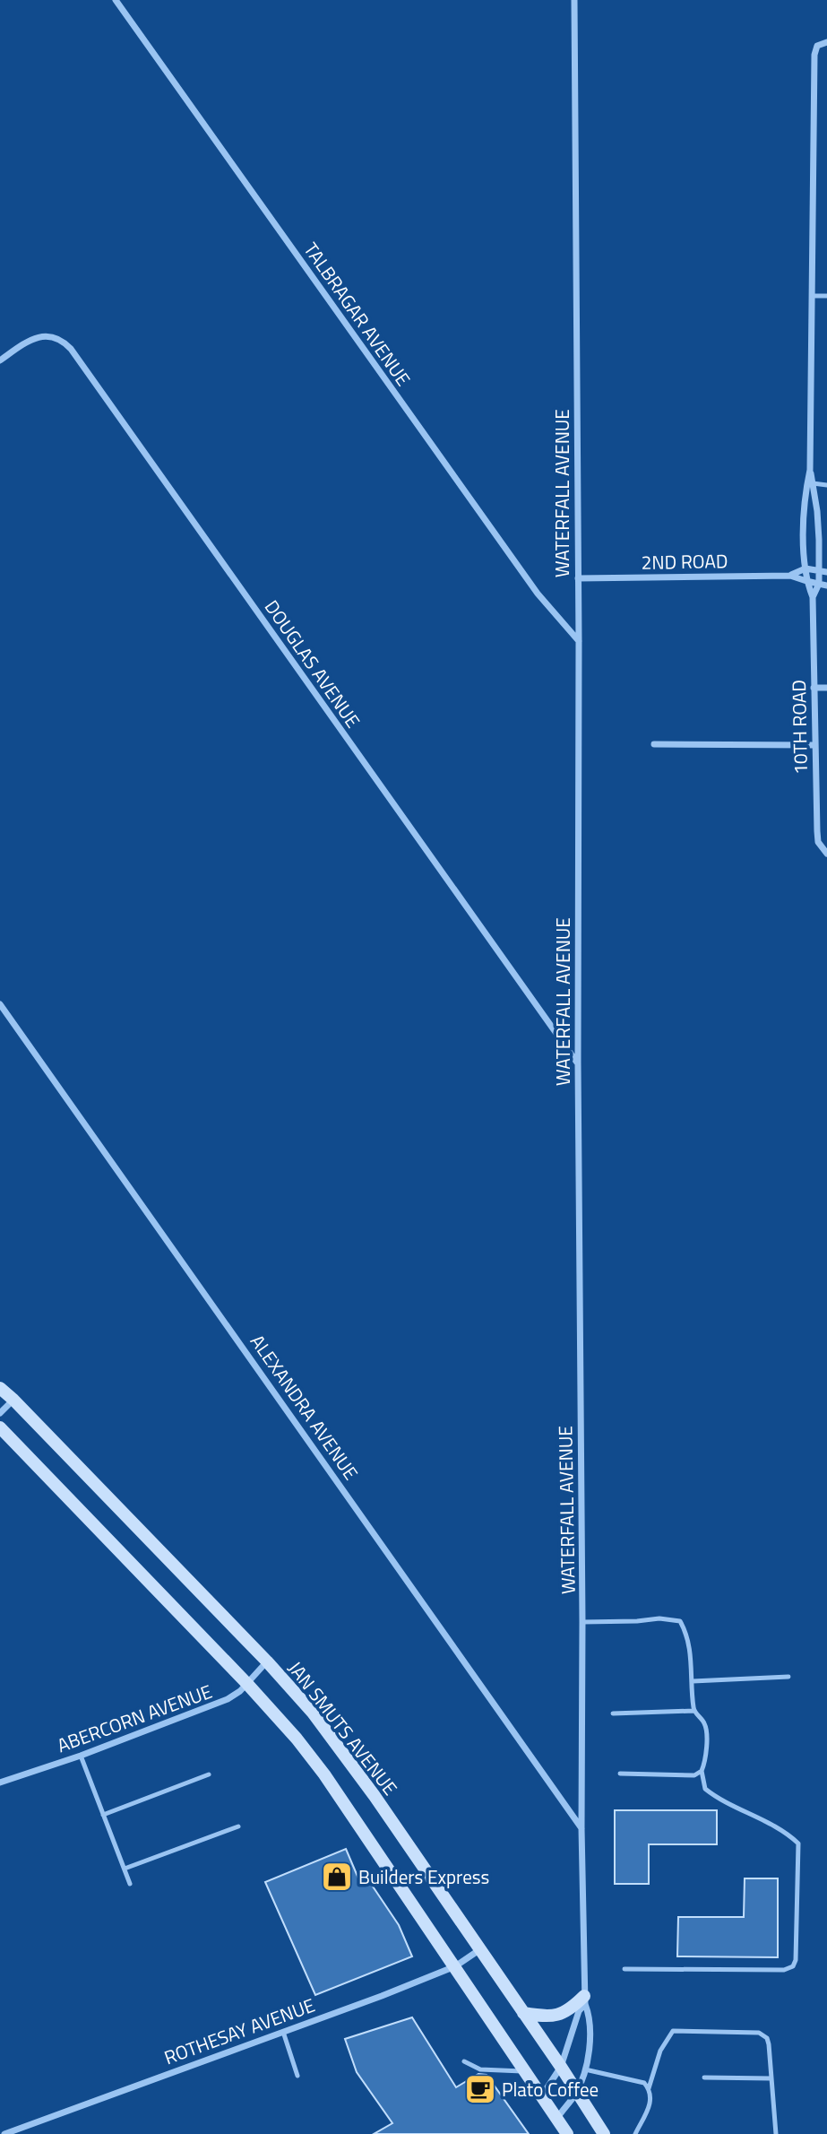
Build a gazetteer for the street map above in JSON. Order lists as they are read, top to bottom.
{
  "streets": {
    "main road": ["JAN SMUTS AVENUE"],
    "street": [
      "TALBRAGAR AVENUE",
      "WATERFALL AVENUE",
      "2ND ROAD",
      "DOUGLAS AVENUE",
      "10TH ROAD",
      "ALEXANDRA AVENUE",
      "ABERCORN AVENUE",
      "ROTHESAY AVENUE"
    ]
  },
  "crossings": [
    ["TALBRAGAR AVENUE", "WATERFALL AVENUE"],
    ["WATERFALL AVENUE", "2ND ROAD"],
    ["WATERFALL AVENUE", "DOUGLAS AVENUE"],
    ["WATERFALL AVENUE", "ALEXANDRA AVENUE"],
    ["WATERFALL AVENUE", "JAN SMUTS AVENUE"],
    ["2ND ROAD", "10TH ROAD"],
    ["ABERCORN AVENUE", "JAN SMUTS AVENUE"],
    ["JAN SMUTS AVENUE", "ROTHESAY AVENUE"]
  ],
  "places": {
    "shop": ["Builders Express"],
    "cafe": ["Plato Coffee"]
  }
}
